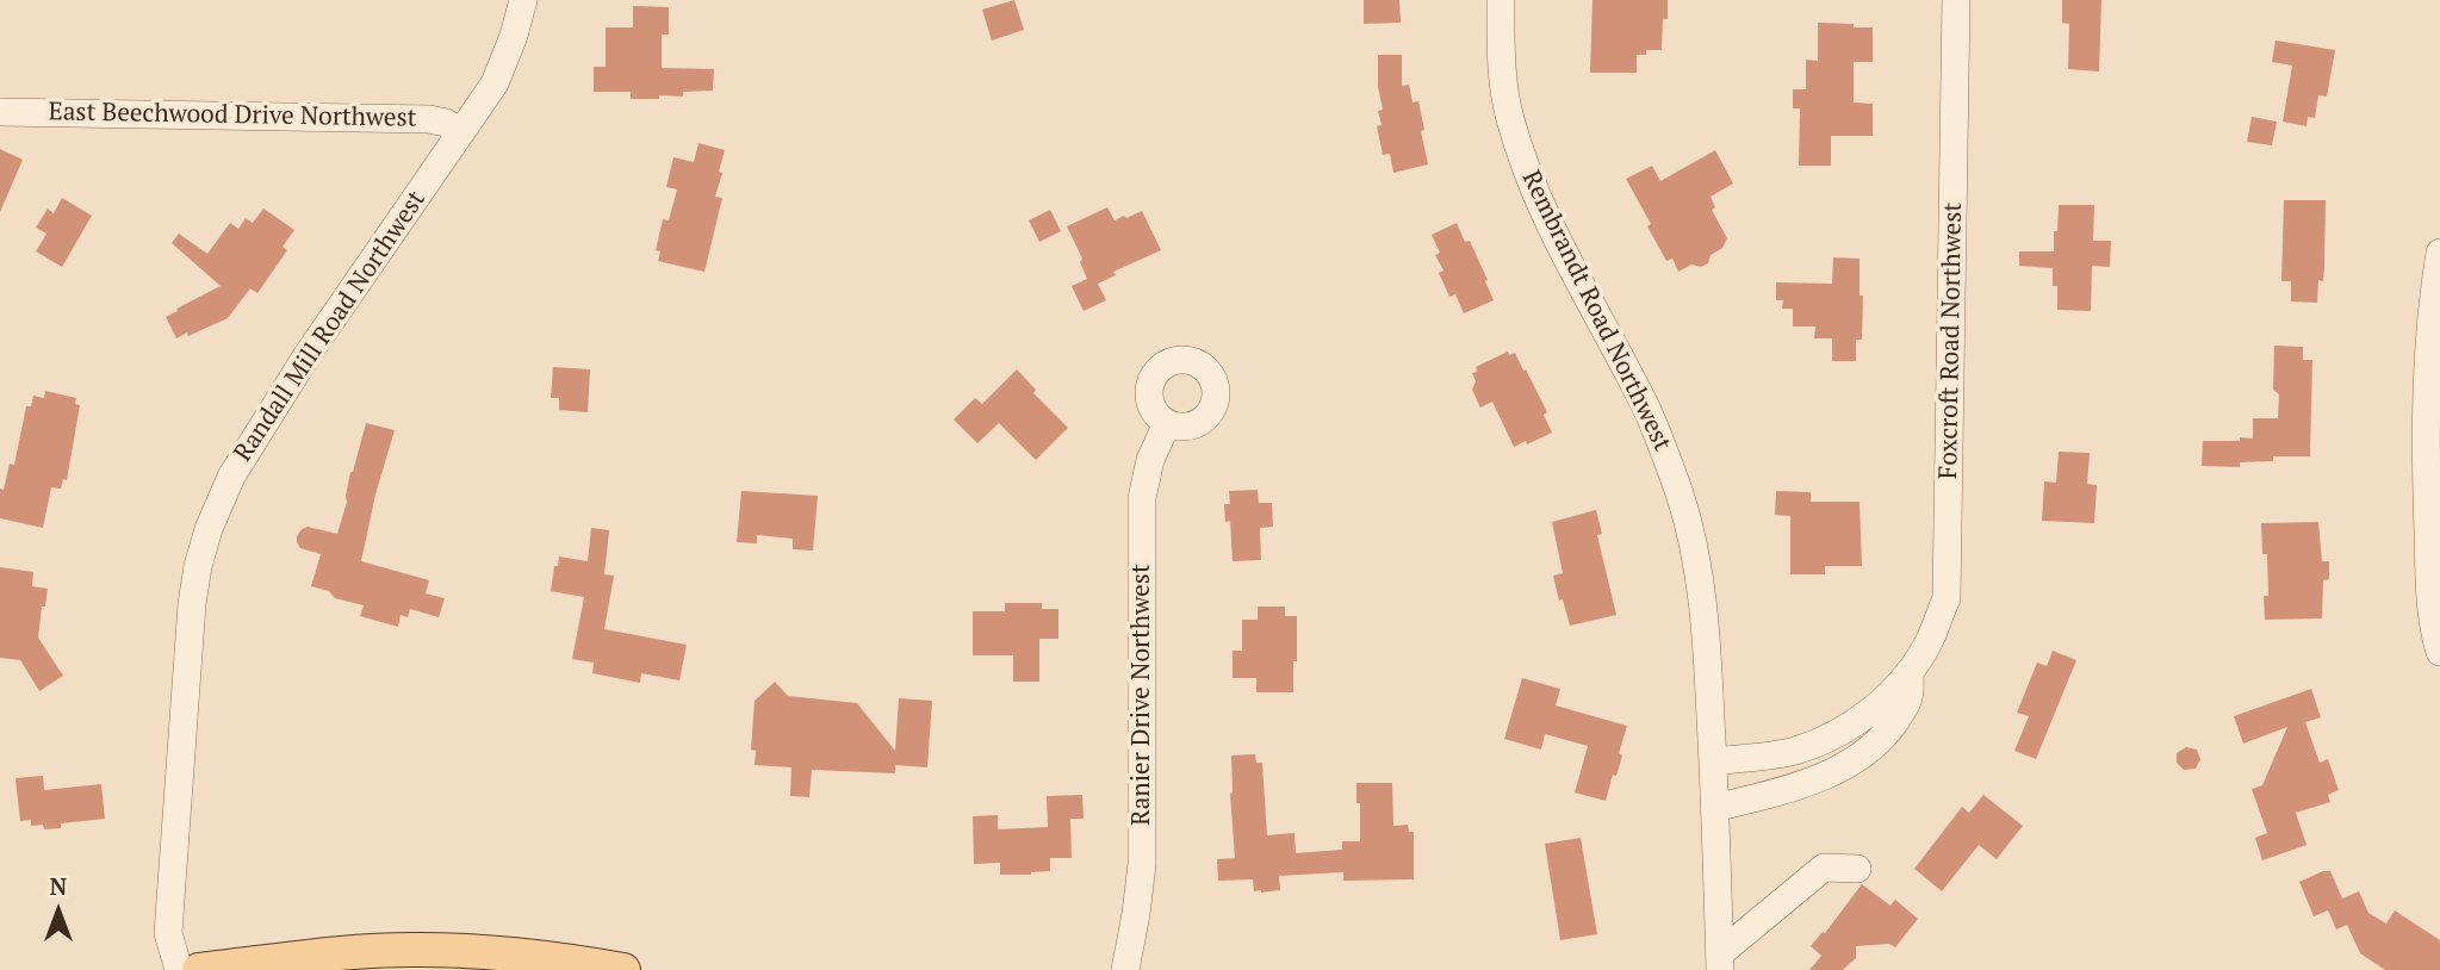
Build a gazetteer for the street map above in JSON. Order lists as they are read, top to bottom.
{
  "streets": {
    "street": [
      "East Beechwood Drive Northwest",
      "Rembrandt Road Northwest",
      "Randall Mill Road Northwest",
      "Foxcroft Road Northwest",
      "Ranier Drive Northwest"
    ]
  },
  "crossings": [
    ["East Beechwood Drive Northwest", "Randall Mill Road Northwest"],
    ["Rembrandt Road Northwest", "Foxcroft Road Northwest"]
  ],
  "north": "top"
}
